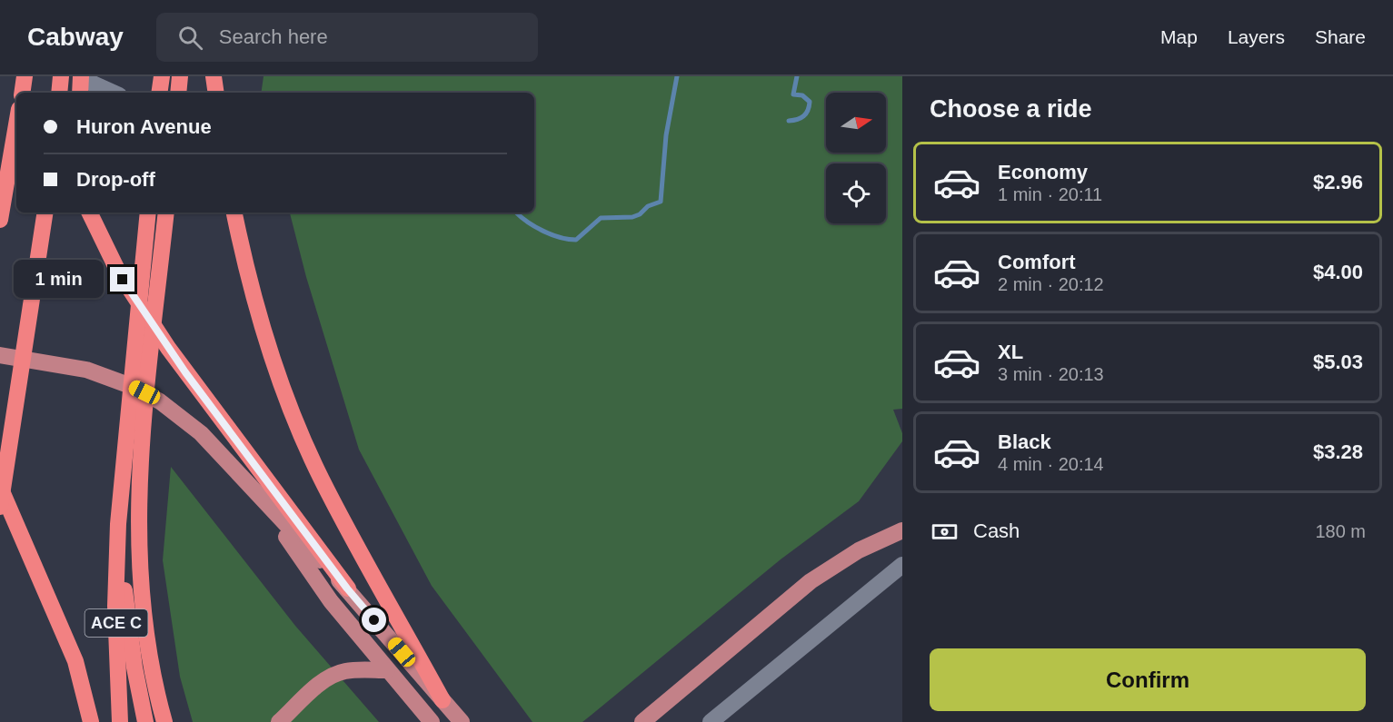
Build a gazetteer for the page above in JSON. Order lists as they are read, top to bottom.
{
  "streets": {
    "highway": ["ACE C"]
  },
  "north": "right",
  "page": {
    "header": "Cabway",
    "search": "Search here",
    "nav": ["Map", "Layers", "Share"],
    "heading": "Choose a ride",
    "banner": ["Huron Avenue", "Drop-off"],
    "list": [
      {
        "name": "Economy",
        "note": "1 min · 20:11",
        "value": "$2.96"
      },
      {
        "name": "Comfort",
        "note": "2 min · 20:12",
        "value": "$4.00"
      },
      {
        "name": "XL",
        "note": "3 min · 20:13",
        "value": "$5.03"
      },
      {
        "name": "Black",
        "note": "4 min · 20:14",
        "value": "$3.28"
      }
    ],
    "bubble": "1 min",
    "pay": ["Cash", "180 m"],
    "buttons": "Confirm"
  }
}
